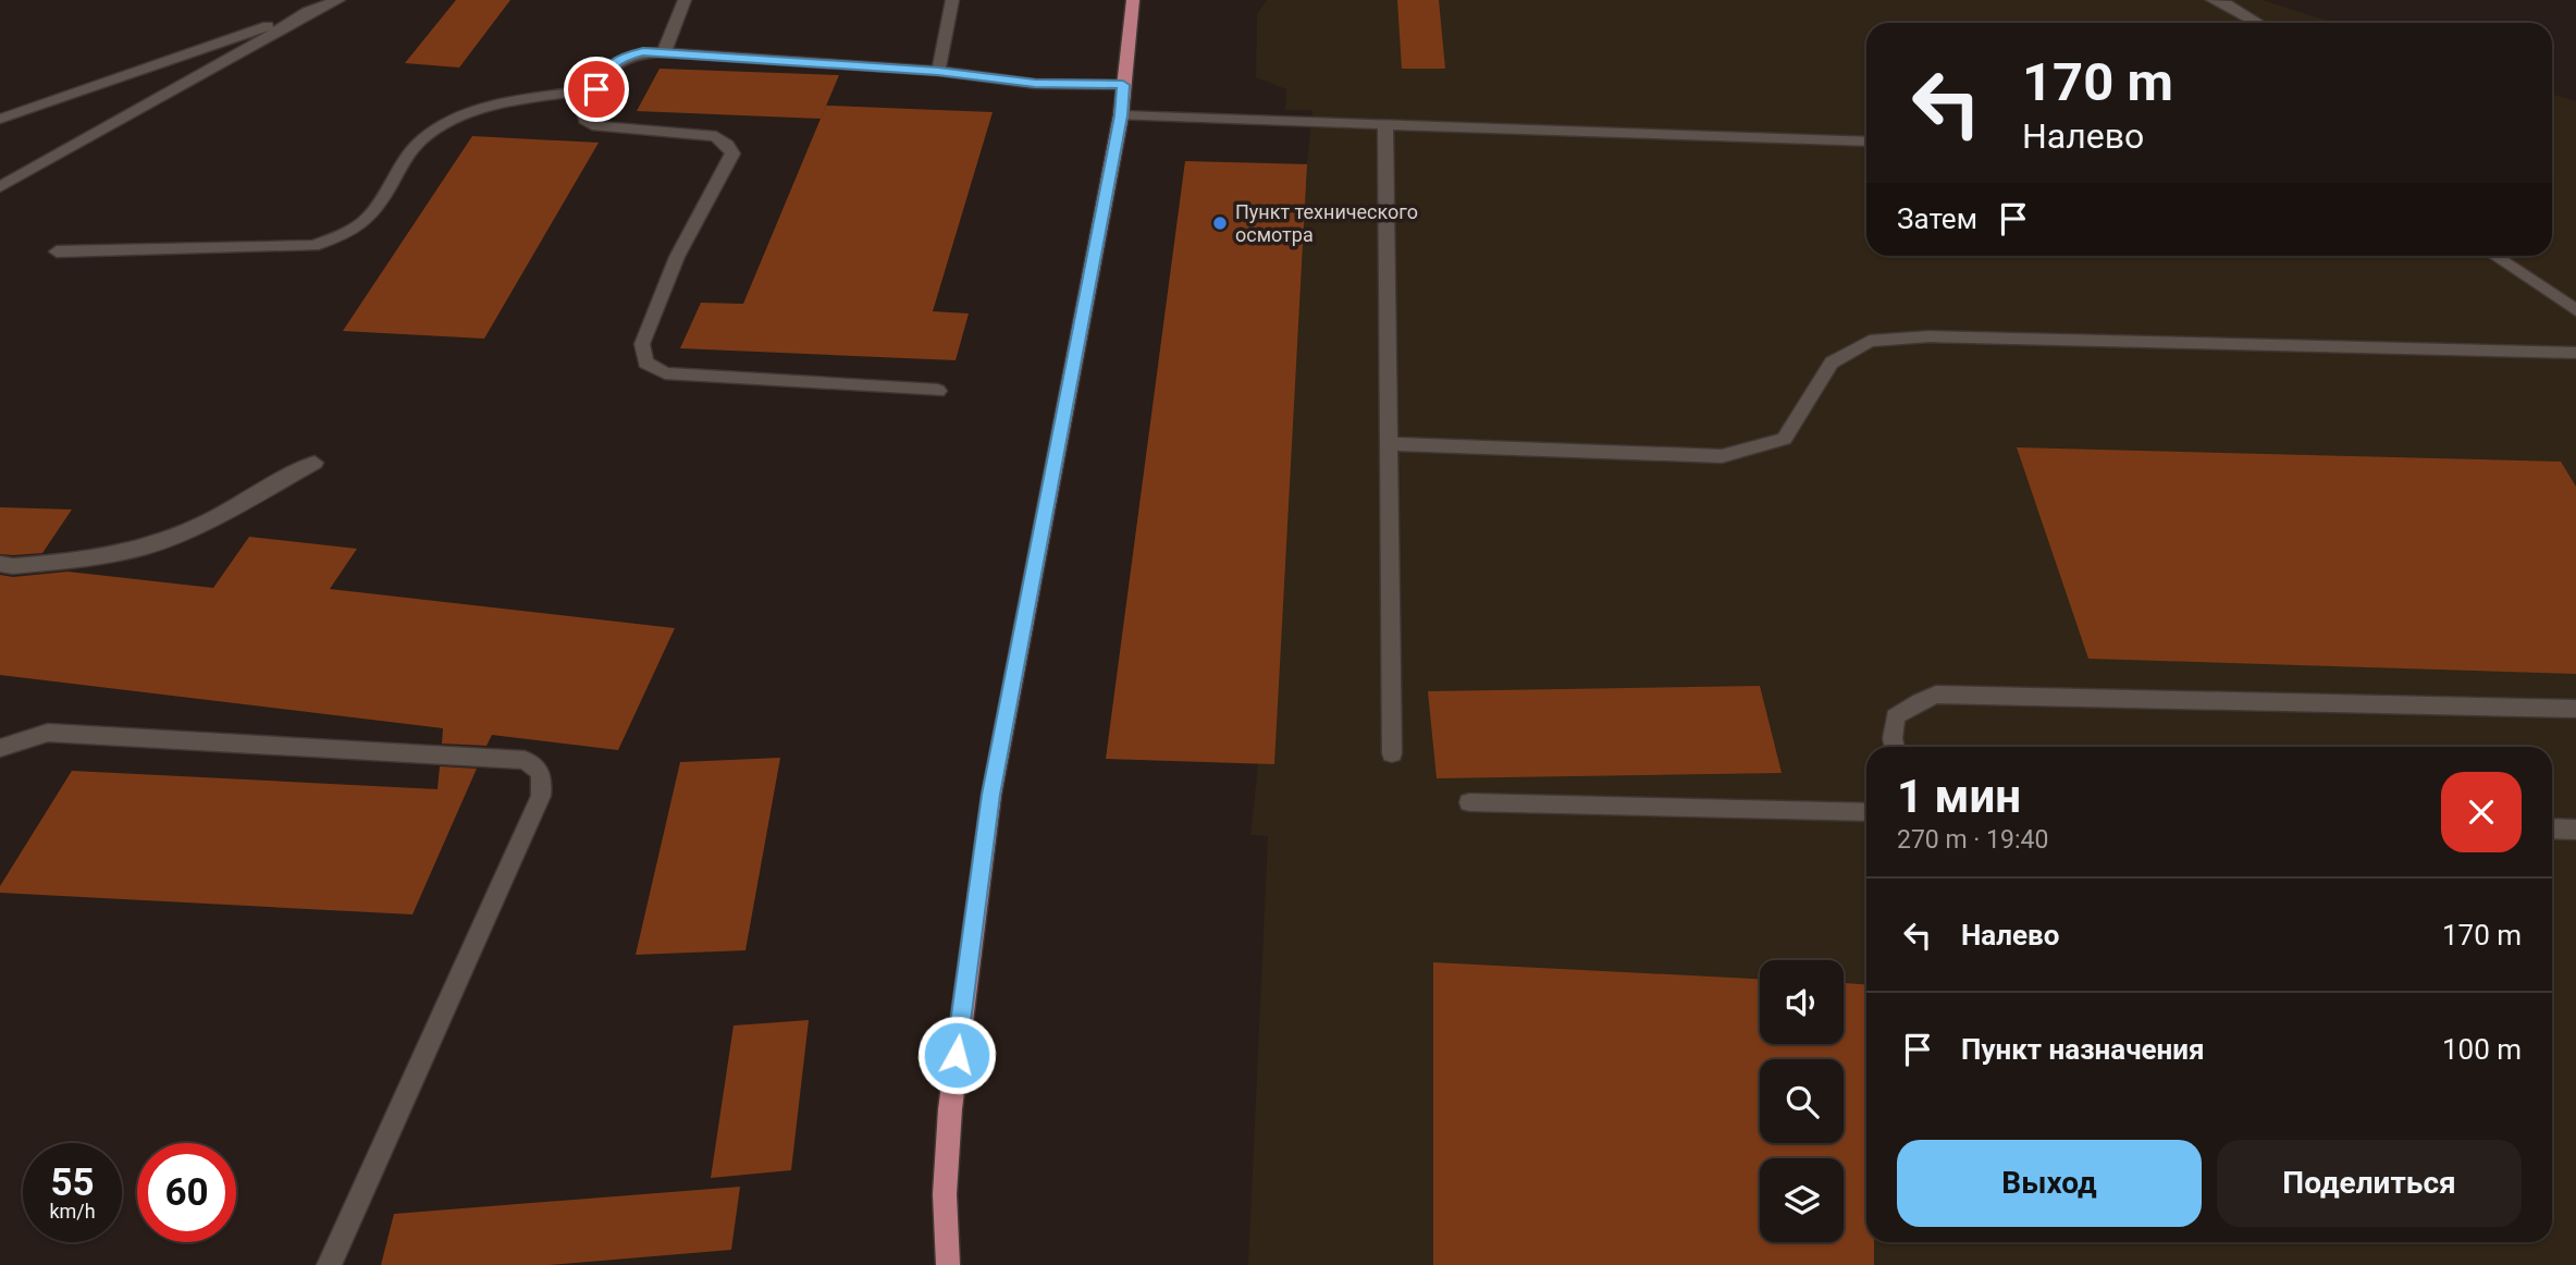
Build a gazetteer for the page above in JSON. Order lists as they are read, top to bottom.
{
  "places": ["Пункт технического осмотра"],
  "page": {
    "turn": ["170 m", "Налево"],
    "then": "Затем",
    "heading": ["1 мин", "270 m · 19:40"],
    "list": [
      {
        "name": "Налево",
        "value": "170 m"
      },
      {
        "name": "Пункт назначения",
        "value": "100 m"
      }
    ],
    "buttons": ["Выход", "Поделиться"],
    "speed": "55 km/h",
    "limit": "60"
  }
}
